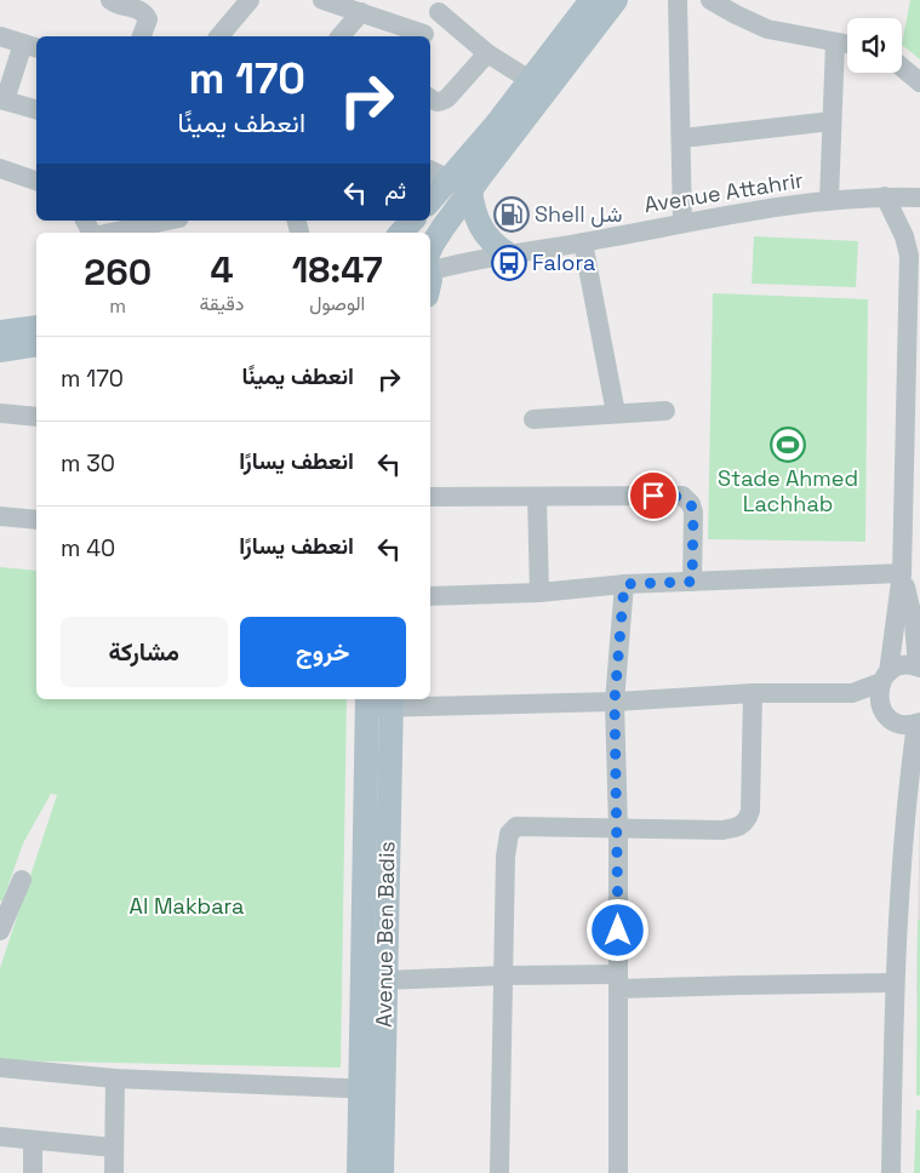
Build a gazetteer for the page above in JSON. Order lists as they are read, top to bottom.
{
  "streets": {
    "main road": ["Avenue Ben Badis"],
    "street": ["Avenue Attahrir"]
  },
  "parks": ["Al Makbara"],
  "places": {
    "fuel station": ["Shell شل"],
    "bus stop": ["Falora"],
    "sports": ["Stade Ahmed Lachhab"]
  },
  "page": {
    "turn": ["170 m", "انعطف يمينًا"],
    "then": "ثم",
    "eta": [
      "18:47",
      "الوصول",
      "4",
      "دقيقة",
      "260",
      "m"
    ],
    "list": [
      {
        "name": "انعطف يمينًا",
        "value": "170 m"
      },
      {
        "name": "انعطف يسارًا",
        "value": "30 m"
      },
      {
        "name": "انعطف يسارًا",
        "value": "40 m"
      }
    ],
    "buttons": ["خروج", "مشاركة"]
  }
}
